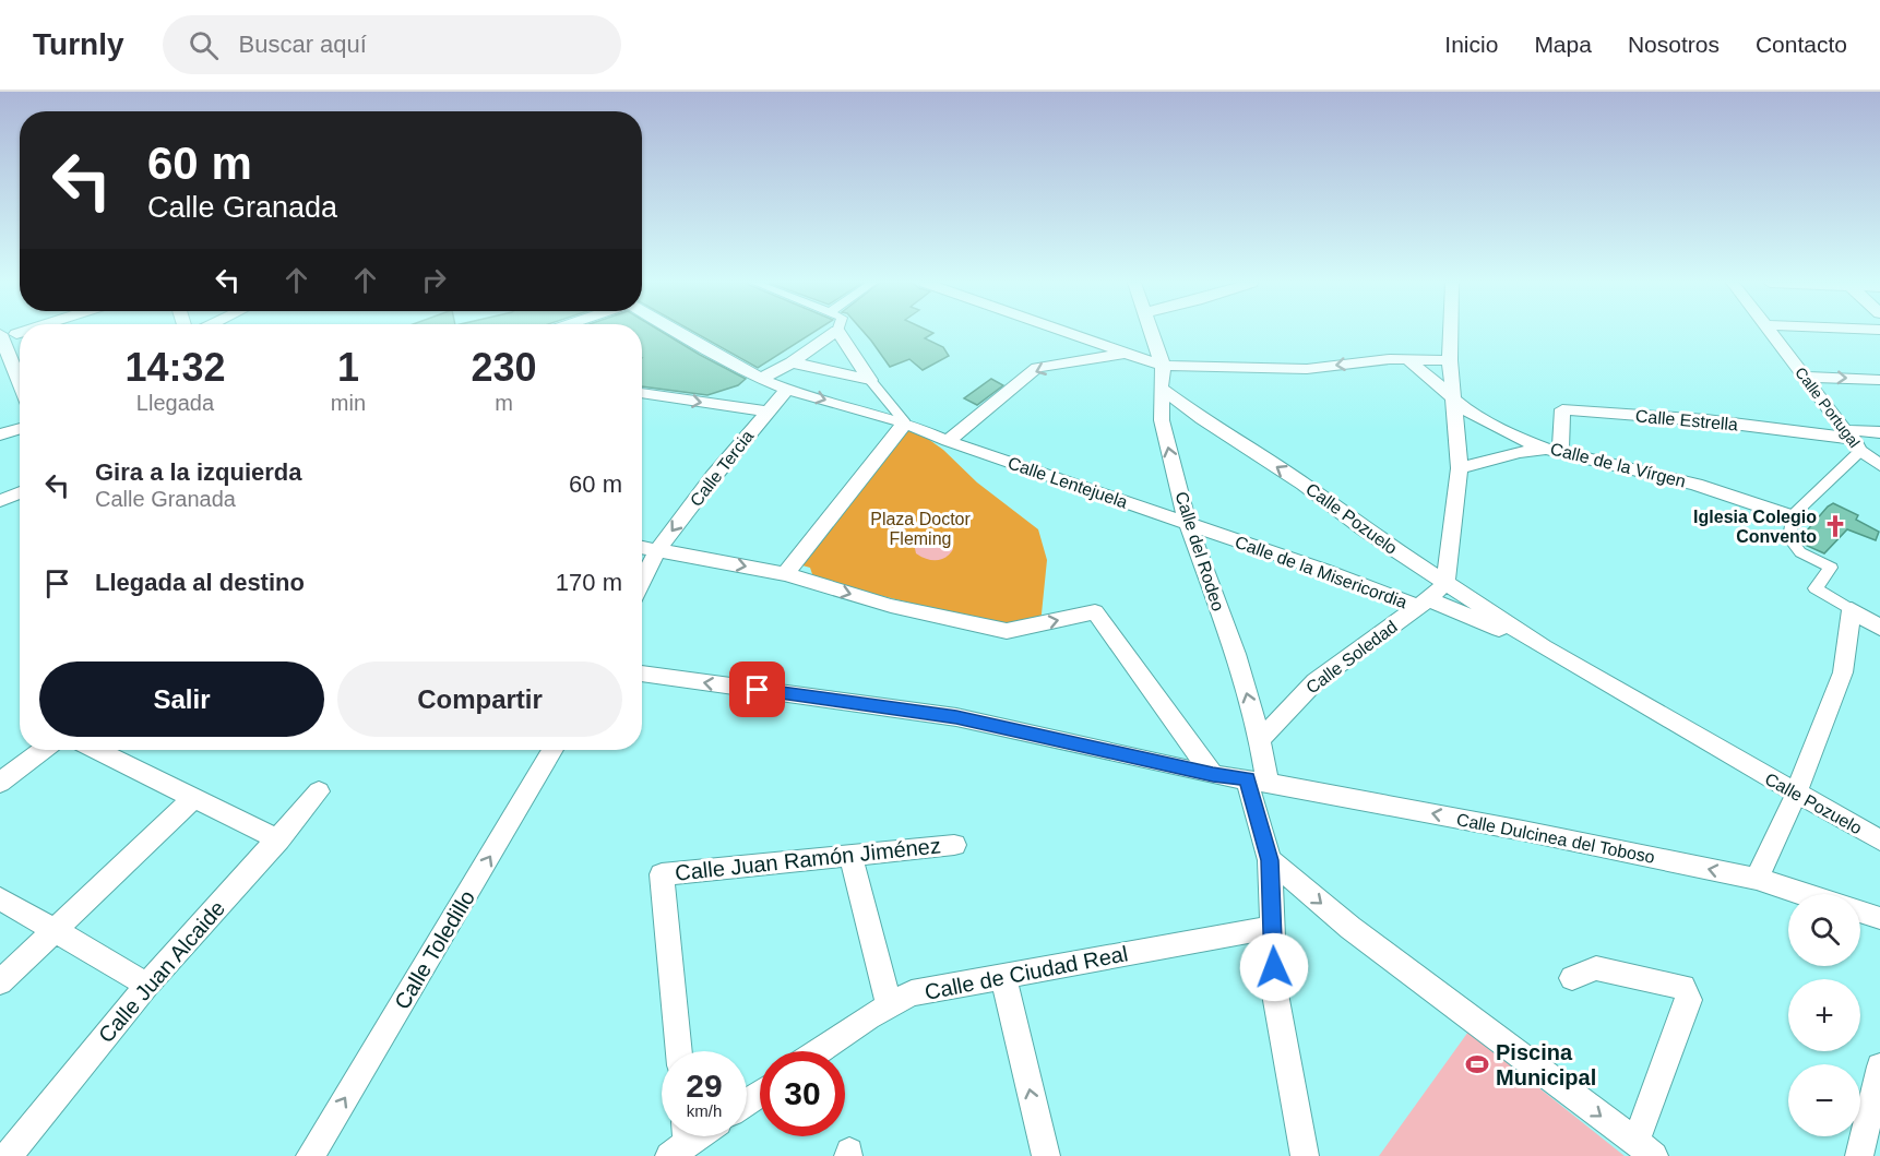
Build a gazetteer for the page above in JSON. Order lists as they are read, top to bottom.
{
  "streets": {
    "street": [
      "Calle Portugal",
      "Calle Estrella",
      "Calle de la Vírgen",
      "Calle Tercia",
      "Calle Lentejuela",
      "Calle Pozuelo",
      "Calle del Rodeo",
      "Calle de la Misericordia",
      "Calle Soledad",
      "Calle Dulcinea del Toboso",
      "Calle Juan Ramón Jiménez",
      "Calle Toledillo",
      "Calle Juan Alcaide",
      "Calle de Ciudad Real"
    ]
  },
  "crossings": [
    ["Calle Portugal", "Calle Estrella"],
    ["Calle Estrella", "Calle de la Vírgen"],
    ["Calle Tercia", "Calle Lentejuela"],
    ["Calle Lentejuela", "Calle del Rodeo"],
    ["Calle Lentejuela", "Calle de la Misericordia"],
    ["Calle Pozuelo", "Calle del Rodeo"],
    ["Calle Pozuelo", "Calle de la Misericordia"],
    ["Calle Pozuelo", "Calle Soledad"],
    ["Calle del Rodeo", "Calle de la Misericordia"],
    ["Calle del Rodeo", "Calle Soledad"],
    ["Calle del Rodeo", "Calle Dulcinea del Toboso"],
    ["Calle del Rodeo", "Calle de Ciudad Real"],
    ["Calle de la Misericordia", "Calle Soledad"]
  ],
  "one_way": [
    "Calle Pozuelo",
    "Calle del Rodeo",
    "Calle Dulcinea del Toboso",
    "Calle Toledillo"
  ],
  "parks": ["Plaza Doctor Fleming"],
  "places": {
    "church": ["Iglesia Colegio Convento"],
    "sports": ["Piscina Municipal"]
  },
  "page": {
    "header": "Turnly",
    "search": "Buscar aquí",
    "nav": [
      "Inicio",
      "Mapa",
      "Nosotros",
      "Contacto"
    ],
    "turn": ["60 m", "Calle Granada"],
    "eta": [
      "14:32",
      "Llegada",
      "1",
      "min",
      "230",
      "m"
    ],
    "list": [
      {
        "name": "Gira a la izquierda",
        "note": "Calle Granada",
        "value": "60 m"
      },
      {
        "name": "Llegada al destino",
        "value": "170 m"
      }
    ],
    "buttons": ["Salir", "Compartir"],
    "map_buttons": ["+", "−"],
    "speed": "29 km/h",
    "limit": "30"
  }
}
